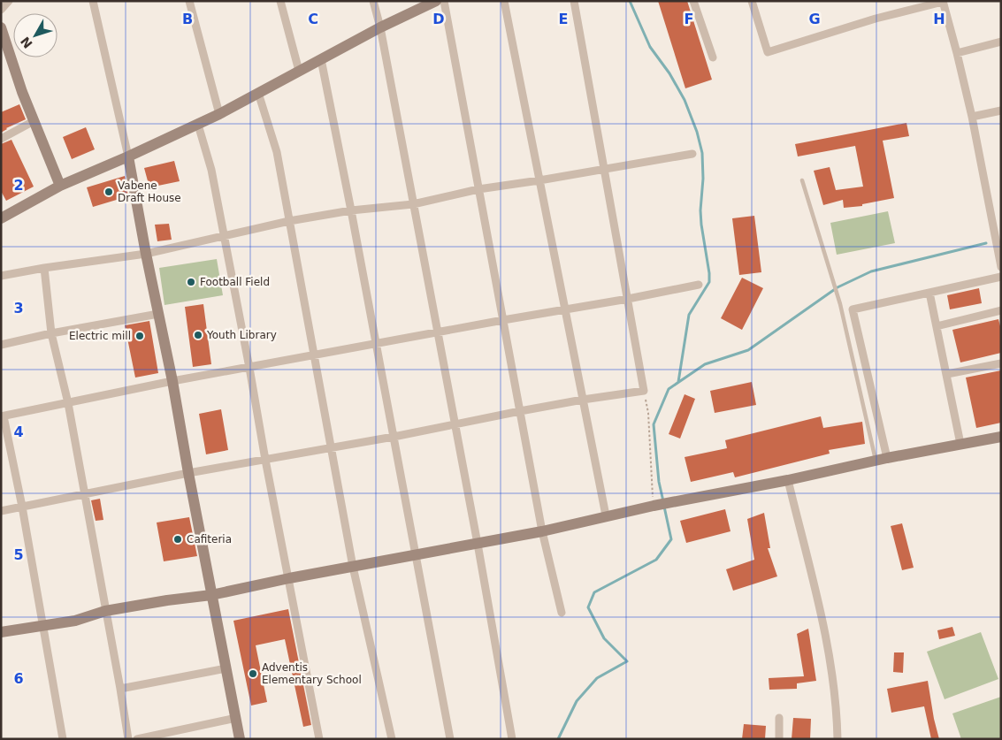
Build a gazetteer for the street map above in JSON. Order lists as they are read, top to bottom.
{
  "places": [
    "Vabene Draft House",
    "Football Field",
    "Youth Library",
    "Electric mill",
    "Cafiteria",
    "Adventis Elementary School"
  ],
  "north": "bottom left",
  "grid": {
    "columns": [
      "B",
      "C",
      "D",
      "E",
      "F",
      "G",
      "H"
    ],
    "rows": [
      "2",
      "3",
      "4",
      "5",
      "6"
    ]
  }
}
